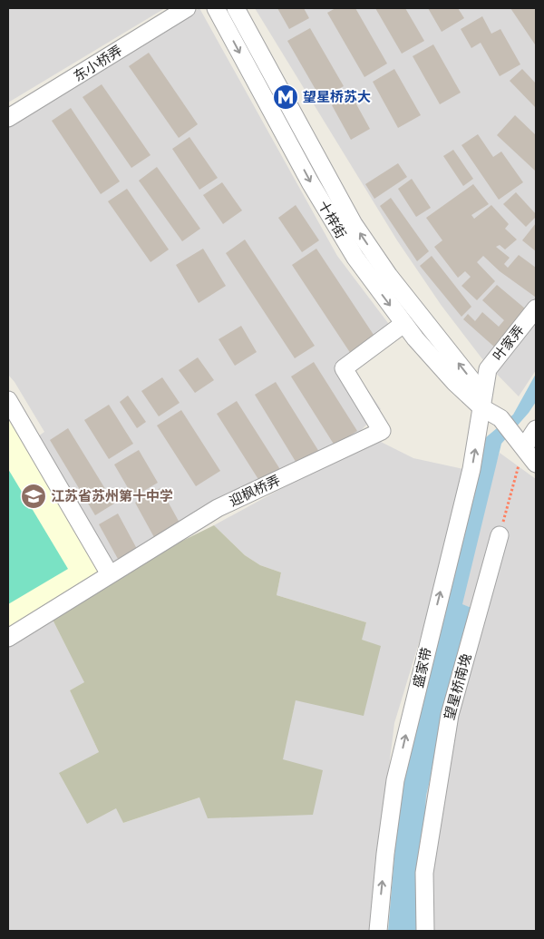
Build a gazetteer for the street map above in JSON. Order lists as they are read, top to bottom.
{
  "streets": {
    "street": [
      "东小桥弄",
      "十梓街",
      "叶家弄",
      "迎枫桥弄",
      "盛家带",
      "望星桥南堍"
    ]
  },
  "crossings": [
    ["十梓街", "叶家弄"],
    ["十梓街", "迎枫桥弄"],
    ["十梓街", "盛家带"],
    ["叶家弄", "盛家带"]
  ],
  "one_way": ["盛家带"],
  "places": {
    "metro station": ["望星桥苏大"],
    "school or university": ["江苏省苏州第十中学"]
  }
}
